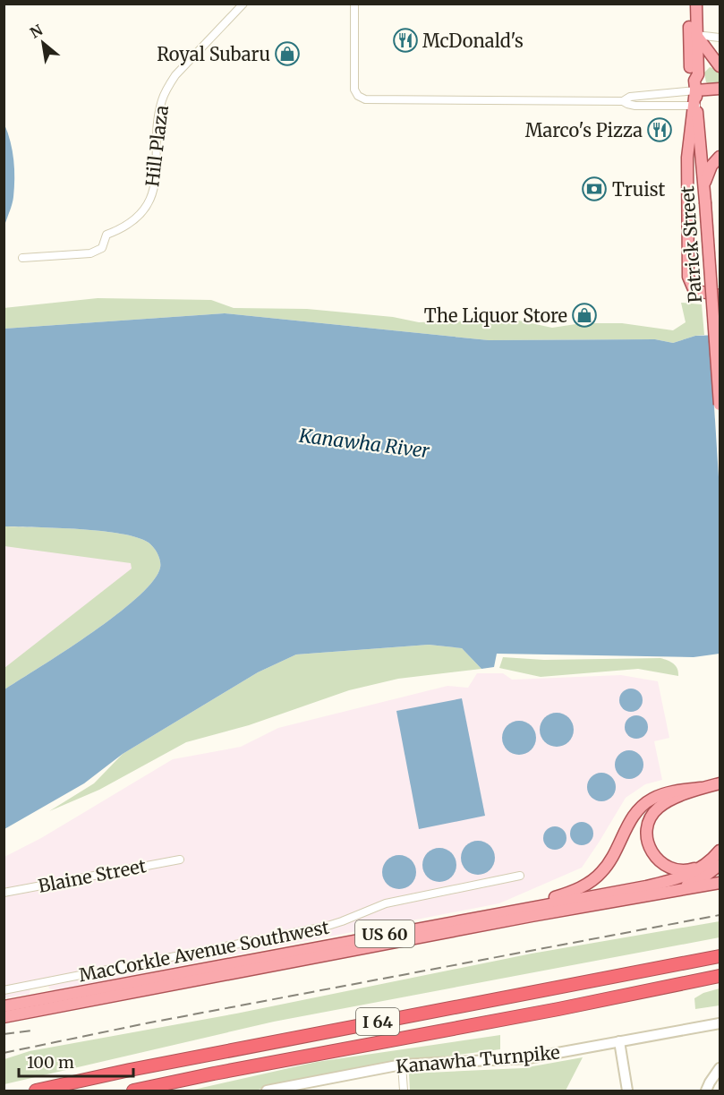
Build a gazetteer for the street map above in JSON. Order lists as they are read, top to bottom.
{
  "streets": {
    "highway": ["I 64"],
    "main road": [
      "Patrick Street",
      "US 60",
      "MacCorkle Avenue Southwest",
      "Kanawha Turnpike"
    ],
    "street": ["Hill Plaza", "Blaine Street"]
  },
  "crossings": [
    ["US 60", "MacCorkle Avenue Southwest"]
  ],
  "water": ["Kanawha River"],
  "places": {
    "restaurant": ["McDonald's", "Marco's Pizza"],
    "shop": ["Royal Subaru", "The Liquor Store"],
    "bank": ["Truist"]
  },
  "scale_bar": "100 m",
  "north": "top left"
}
